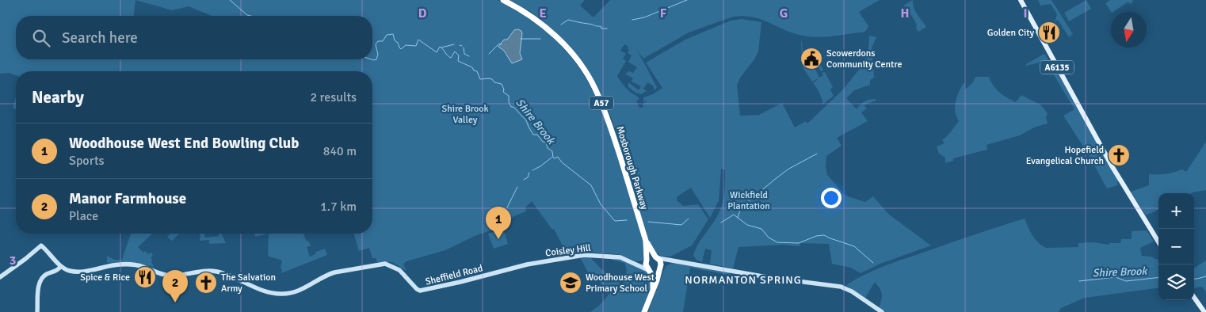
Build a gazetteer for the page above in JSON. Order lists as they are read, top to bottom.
{
  "streets": {
    "highway": ["A57", "Mosborough Parkway"],
    "main road": ["A6135", "Coisley Hill", "Sheffield Road"]
  },
  "crossings": [
    ["A57", "Mosborough Parkway"],
    ["A57", "Coisley Hill"],
    ["Mosborough Parkway", "Coisley Hill"],
    ["Coisley Hill", "Sheffield Road"]
  ],
  "districts": ["NORMANTON SPRING"],
  "water": ["Shire Brook"],
  "parks": ["Shire Brook Valley", "Wickfield Plantation"],
  "places": {
    "restaurant": ["Golden City", "Spice & Rice"],
    "public building": ["Scowerdons Community Centre"],
    "church": ["Hopefield Evangelical Church", "The Salvation Army"],
    "school or university": ["Woodhouse West Primary School"]
  },
  "north": "bottom",
  "page": {
    "search": "Search here",
    "heading": ["Nearby", "2 results"],
    "list": [
      {
        "mark": "1",
        "name": "Woodhouse West End Bowling Club",
        "note": "Sports",
        "value": "840 m"
      },
      {
        "mark": "2",
        "name": "Manor Farmhouse",
        "note": "Place",
        "value": "1.7 km"
      }
    ],
    "map_buttons": ["+", "−"],
    "pins": ["1", "2"]
  },
  "grid": {
    "columns": [
      "D",
      "E",
      "F",
      "G",
      "H",
      "I"
    ],
    "rows": ["3"]
  }
}
